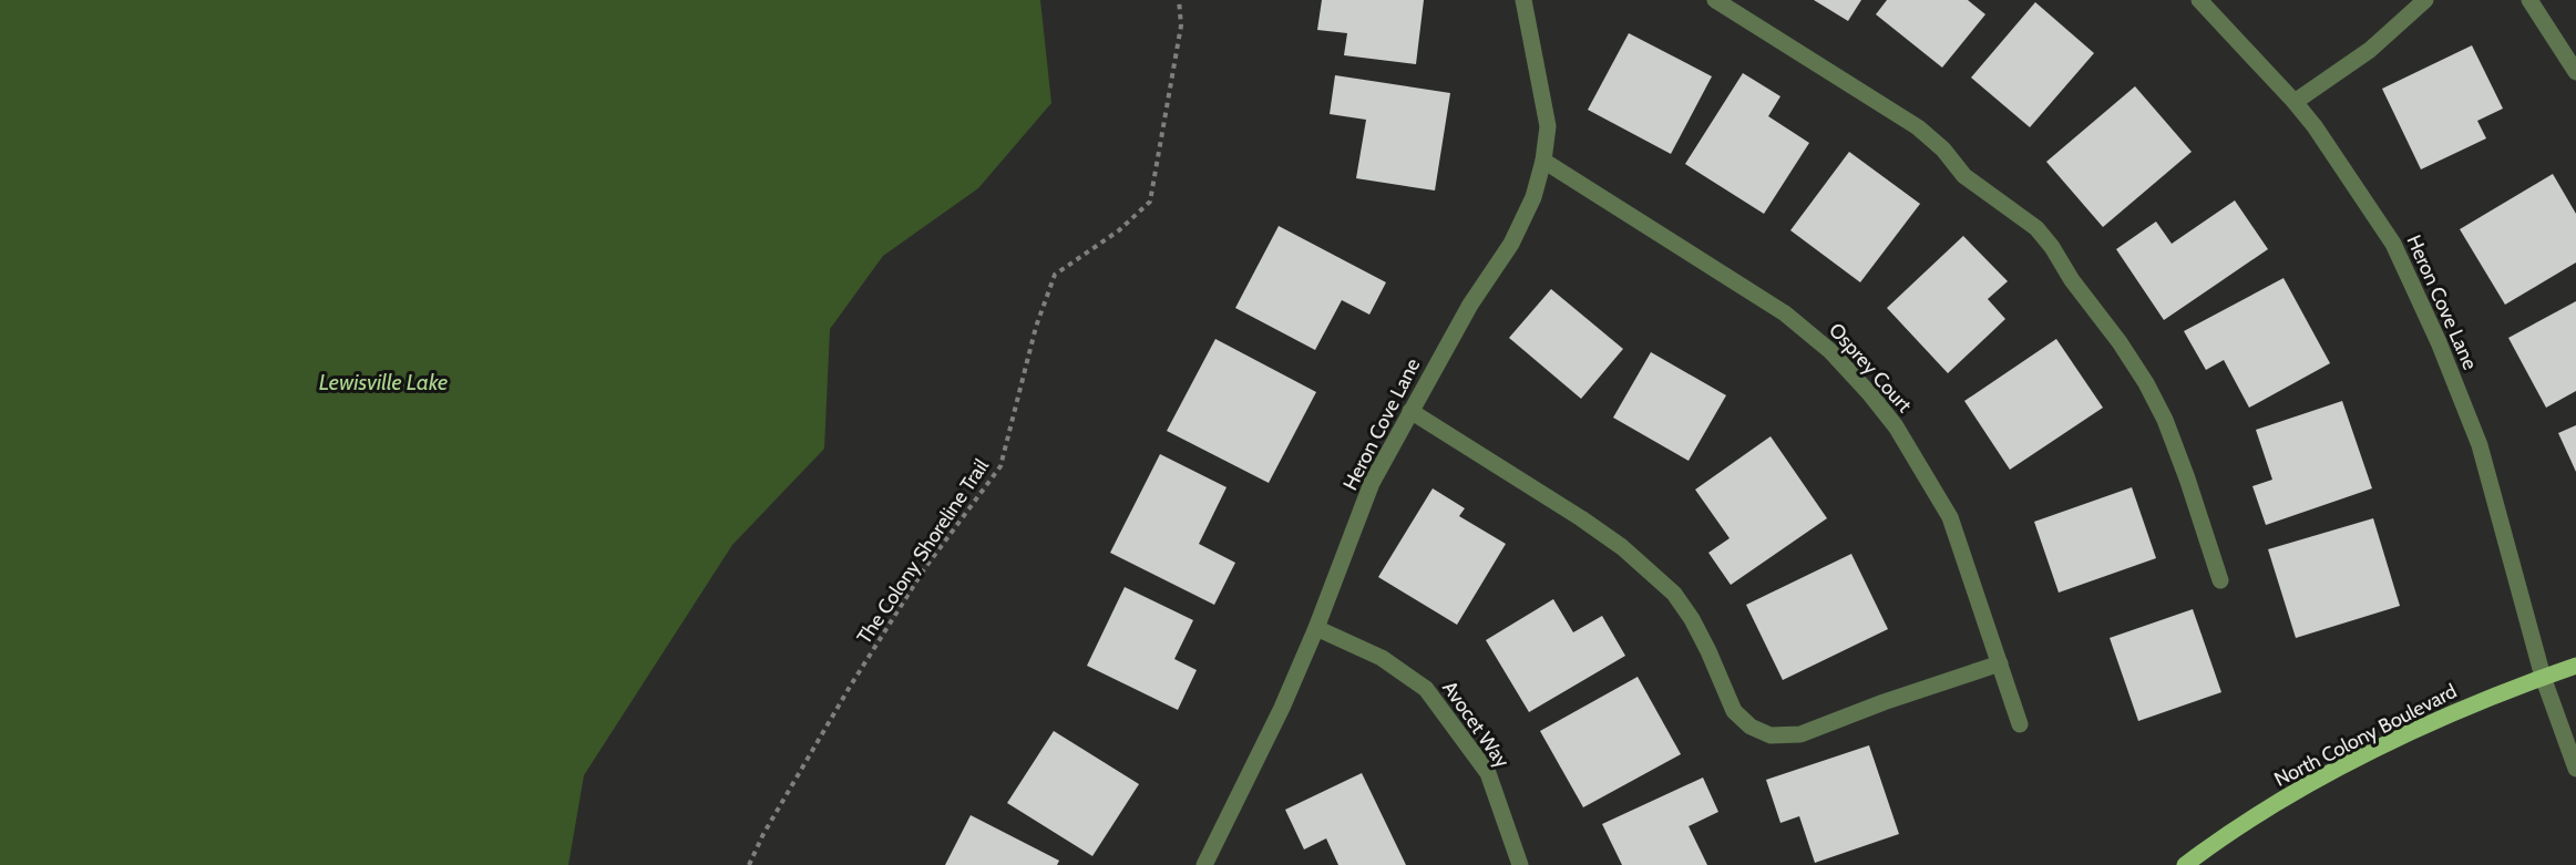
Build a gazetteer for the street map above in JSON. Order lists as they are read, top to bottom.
{
  "streets": {
    "main road": ["North Colony Boulevard"],
    "street": ["Heron Cove Lane", "Osprey Court", "Avocet Way"],
    "path": ["The Colony Shoreline Trail"]
  },
  "crossings": [
    ["Heron Cove Lane", "Osprey Court"],
    ["Heron Cove Lane", "Avocet Way"],
    ["Heron Cove Lane", "North Colony Boulevard"]
  ],
  "water": ["Lewisville Lake"]
}
